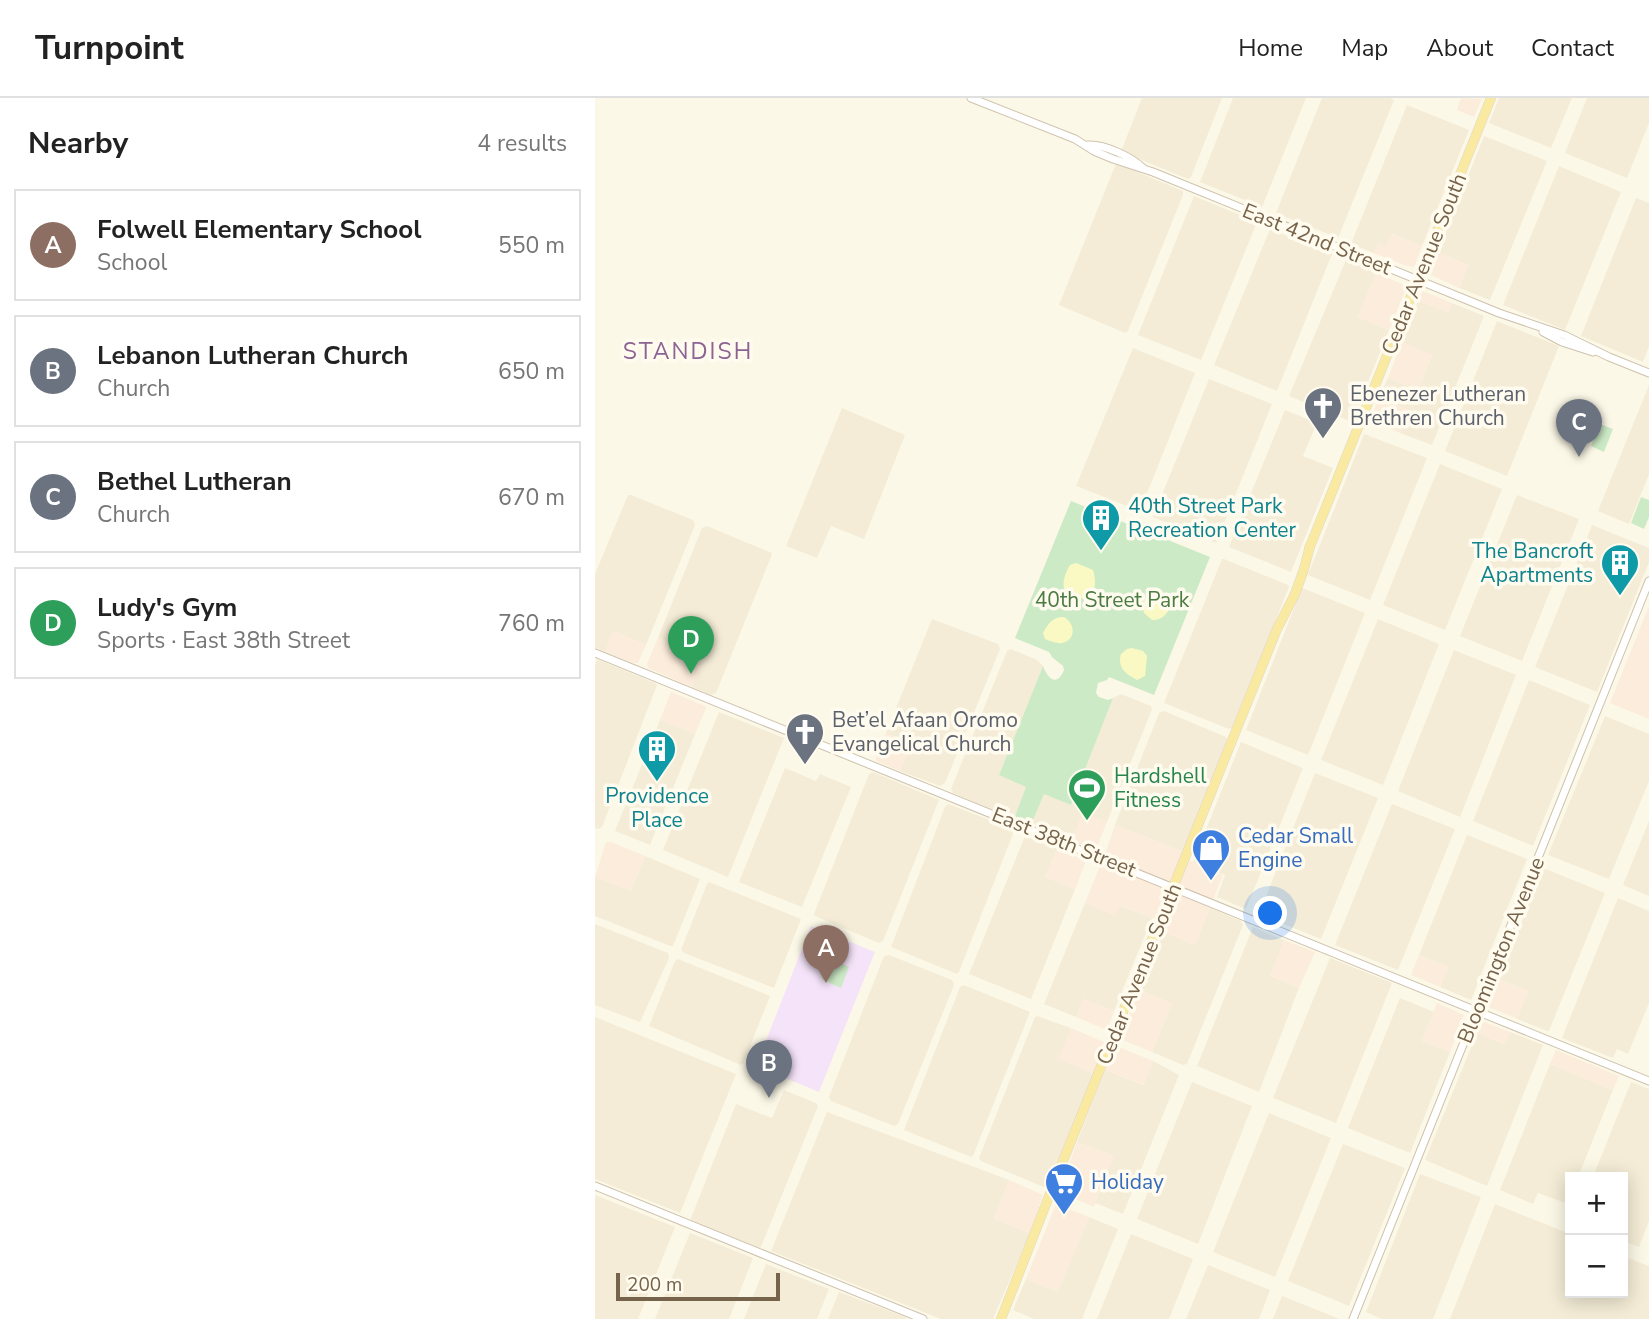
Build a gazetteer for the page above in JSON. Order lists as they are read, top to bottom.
{
  "streets": {
    "main road": ["Cedar Avenue South"],
    "street": ["East 42nd Street", "East 38th Street", "Bloomington Avenue"]
  },
  "crossings": [
    ["East 42nd Street", "Cedar Avenue South"],
    ["Cedar Avenue South", "East 38th Street"],
    ["East 38th Street", "Bloomington Avenue"]
  ],
  "districts": ["STANDISH"],
  "parks": ["40th Street Park"],
  "places": {
    "church": ["Ebenezer Lutheran Brethren Church", "Bet’el Afaan Oromo Evangelical Church"],
    "building": ["40th Street Park Recreation Center", "The Bancroft Apartments", "Providence Place"],
    "sports": ["Hardshell Fitness"],
    "shop": ["Cedar Small Engine"],
    "supermarket": ["Holiday"]
  },
  "scale_bar": "200 m",
  "page": {
    "header": "Turnpoint",
    "nav": [
      "Home",
      "Map",
      "About",
      "Contact"
    ],
    "heading": ["Nearby", "4 results"],
    "list": [
      {
        "mark": "A",
        "name": "Folwell Elementary School",
        "note": "School",
        "value": "550 m"
      },
      {
        "mark": "B",
        "name": "Lebanon Lutheran Church",
        "note": "Church",
        "value": "650 m"
      },
      {
        "mark": "C",
        "name": "Bethel Lutheran",
        "note": "Church",
        "value": "670 m"
      },
      {
        "mark": "D",
        "name": "Ludy's Gym",
        "note": "Sports · East 38th Street",
        "value": "760 m"
      }
    ],
    "pins": [
      "C",
      "D",
      "A",
      "B"
    ],
    "map_buttons": ["+", "−"],
    "scale": "200 m"
  }
}
